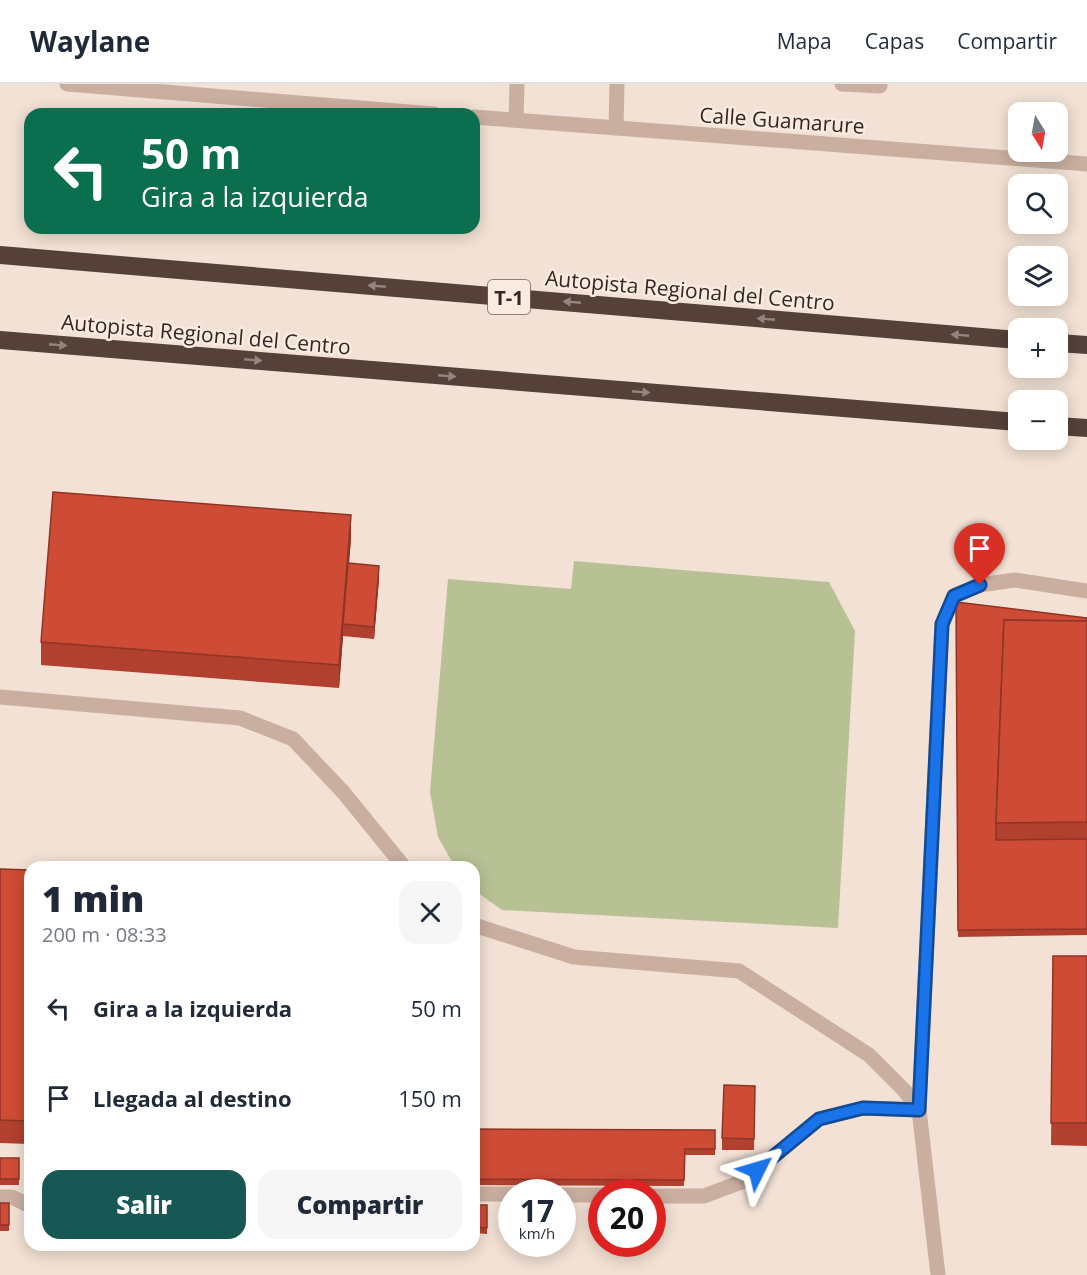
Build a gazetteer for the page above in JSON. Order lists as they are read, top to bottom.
{
  "streets": {
    "highway": ["Autopista Regional del Centro", "T-1"],
    "street": ["Calle Guamarure"]
  },
  "north": "bottom",
  "page": {
    "header": "Waylane",
    "nav": ["Mapa", "Capas", "Compartir"],
    "map_buttons": ["+", "−"],
    "turn": ["50 m", "Gira a la izquierda"],
    "heading": ["1 min", "200 m · 08:33"],
    "list": [
      {
        "name": "Gira a la izquierda",
        "value": "50 m"
      },
      {
        "name": "Llegada al destino",
        "value": "150 m"
      }
    ],
    "buttons": ["Salir", "Compartir"],
    "speed": "17 km/h",
    "limit": "20"
  }
}
